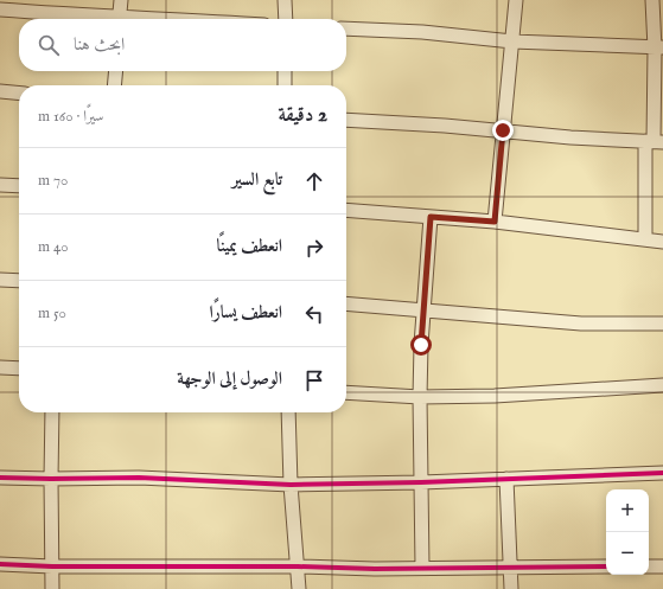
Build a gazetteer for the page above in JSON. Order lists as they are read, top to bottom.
{
  "page": {
    "search": "ابحث هنا",
    "heading": ["2 دقيقة", "سيرًا · 160 m"],
    "list": [
      ["تابع السير", "70 m"],
      ["انعطف يمينًا", "40 m"],
      ["انعطف يسارًا", "50 m"],
      "الوصول إلى الوجهة"
    ],
    "map_buttons": ["+", "−"]
  }
}
